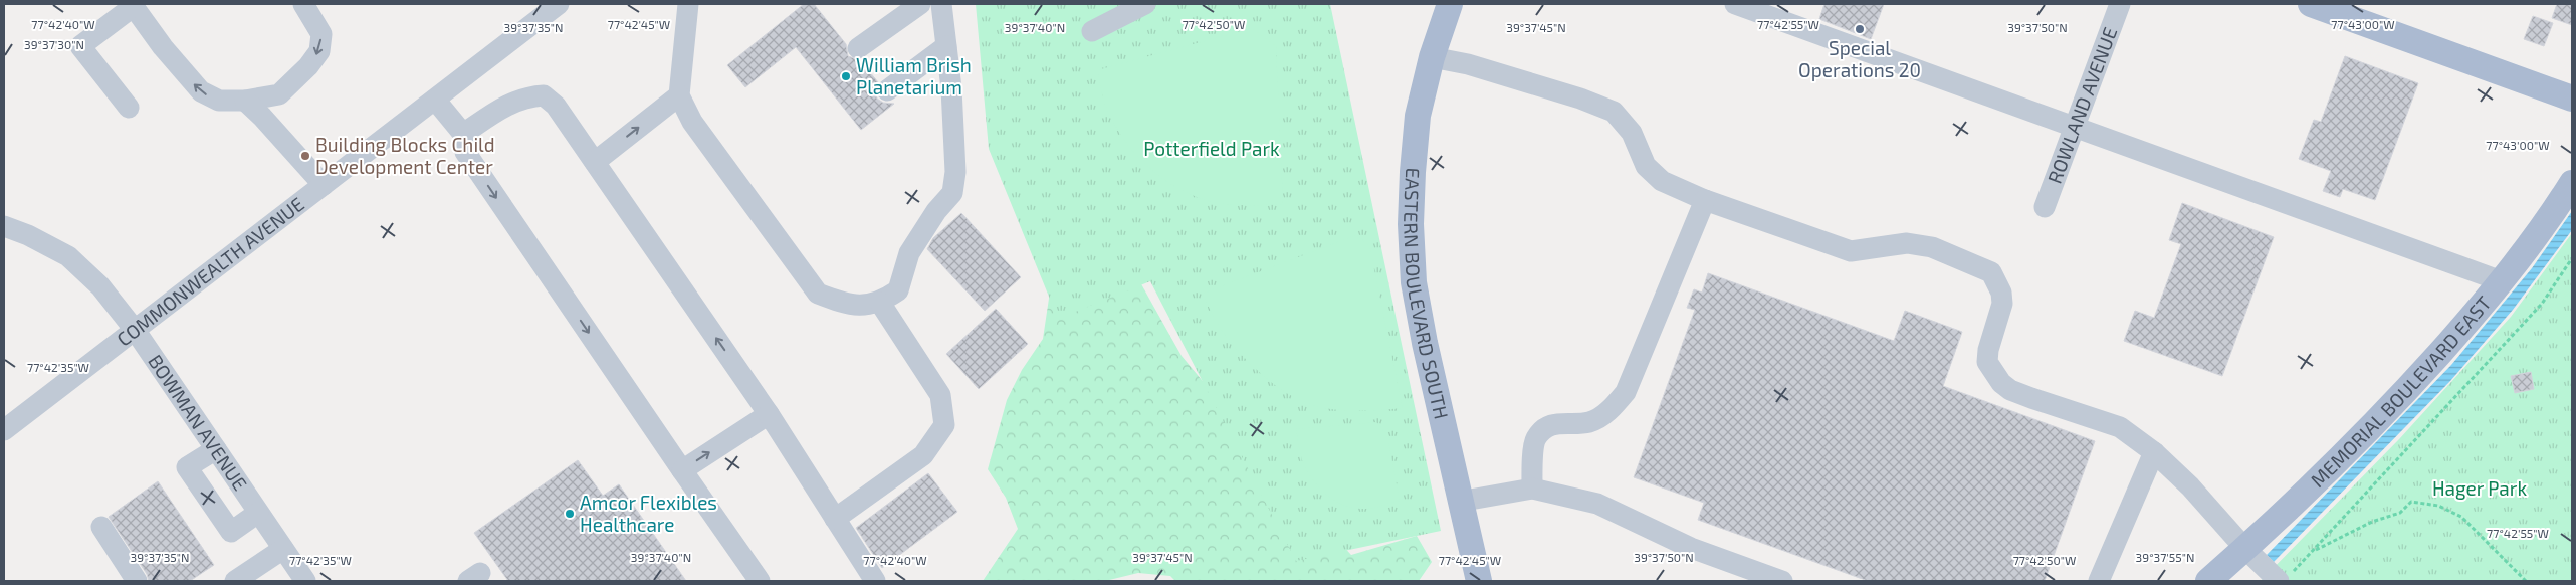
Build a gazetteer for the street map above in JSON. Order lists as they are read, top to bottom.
{
  "streets": {
    "main road": ["EASTERN BOULEVARD SOUTH", "MEMORIAL BOULEVARD EAST"],
    "street": ["ROWLAND AVENUE", "COMMONWEALTH AVENUE", "BOWMAN AVENUE"]
  },
  "crossings": [
    ["COMMONWEALTH AVENUE", "BOWMAN AVENUE"]
  ],
  "parks": ["Potterfield Park", "Hager Park"],
  "places": [
    "Special Operations 20",
    "William Brish Planetarium",
    "Building Blocks Child Development Center",
    "Amcor Flexibles Healthcare"
  ],
  "coordinates": [
    "77°42'40\"W",
    "77°42'45\"W",
    "77°42'50\"W",
    "77°42'55\"W",
    "77°43'00\"W",
    "39°37'35\"N",
    "39°37'40\"N",
    "39°37'45\"N",
    "39°37'50\"N",
    "39°37'30\"N",
    "77°42'35\"W",
    "39°37'55\"N"
  ]
}
